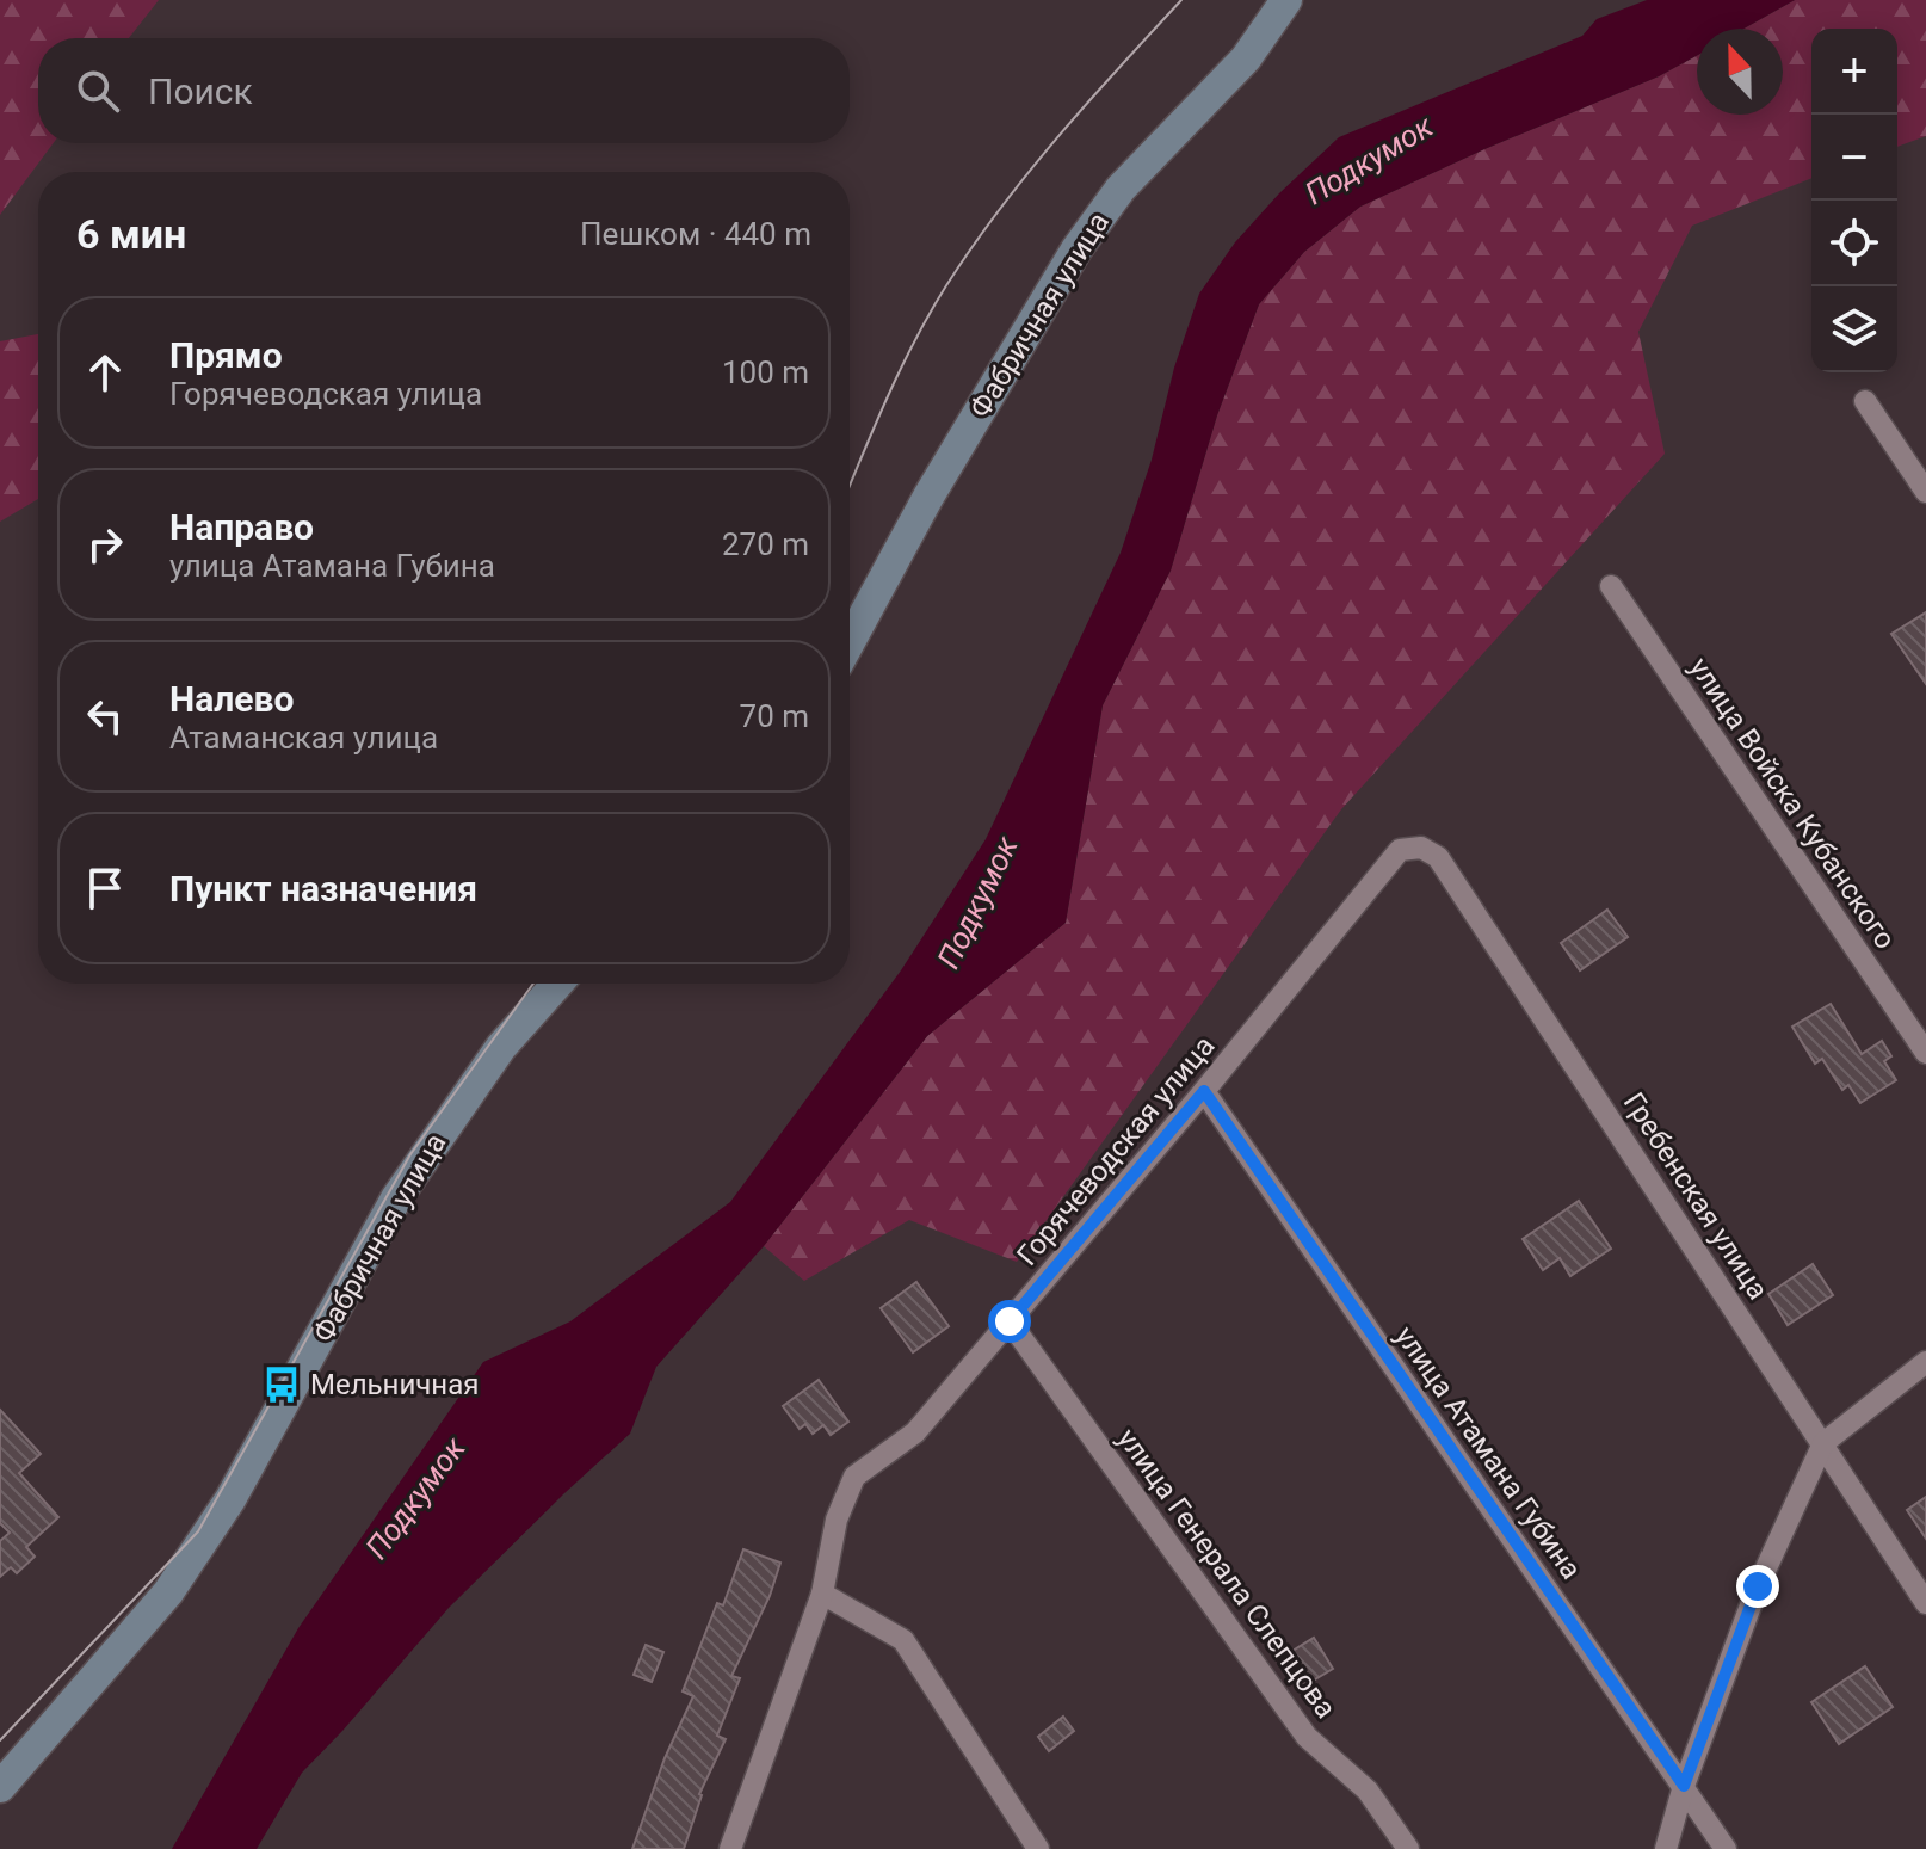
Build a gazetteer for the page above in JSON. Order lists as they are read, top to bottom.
{
  "streets": {
    "main road": ["Фабричная улица"],
    "street": [
      "улица Войска Кубанского",
      "Горячеводская улица",
      "Гребенская улица",
      "улица Атамана Губина",
      "улица Генерала Слепцова"
    ]
  },
  "crossings": [
    ["Горячеводская улица", "Гребенская улица"],
    ["Горячеводская улица", "улица Атамана Губина"],
    ["Горячеводская улица", "улица Генерала Слепцова"]
  ],
  "water": ["Подкумок"],
  "places": {
    "bus stop": ["Мельничная"]
  },
  "north": "top",
  "page": {
    "map_buttons": ["+", "−"],
    "search": "Поиск",
    "heading": ["6 мин", "Пешком · 440 m"],
    "list": [
      ["Прямо", "Горячеводская улица", "100 m"],
      ["Направо", "улица Атамана Губина", "270 m"],
      ["Налево", "Атаманская улица", "70 m"],
      "Пункт назначения"
    ]
  }
}
